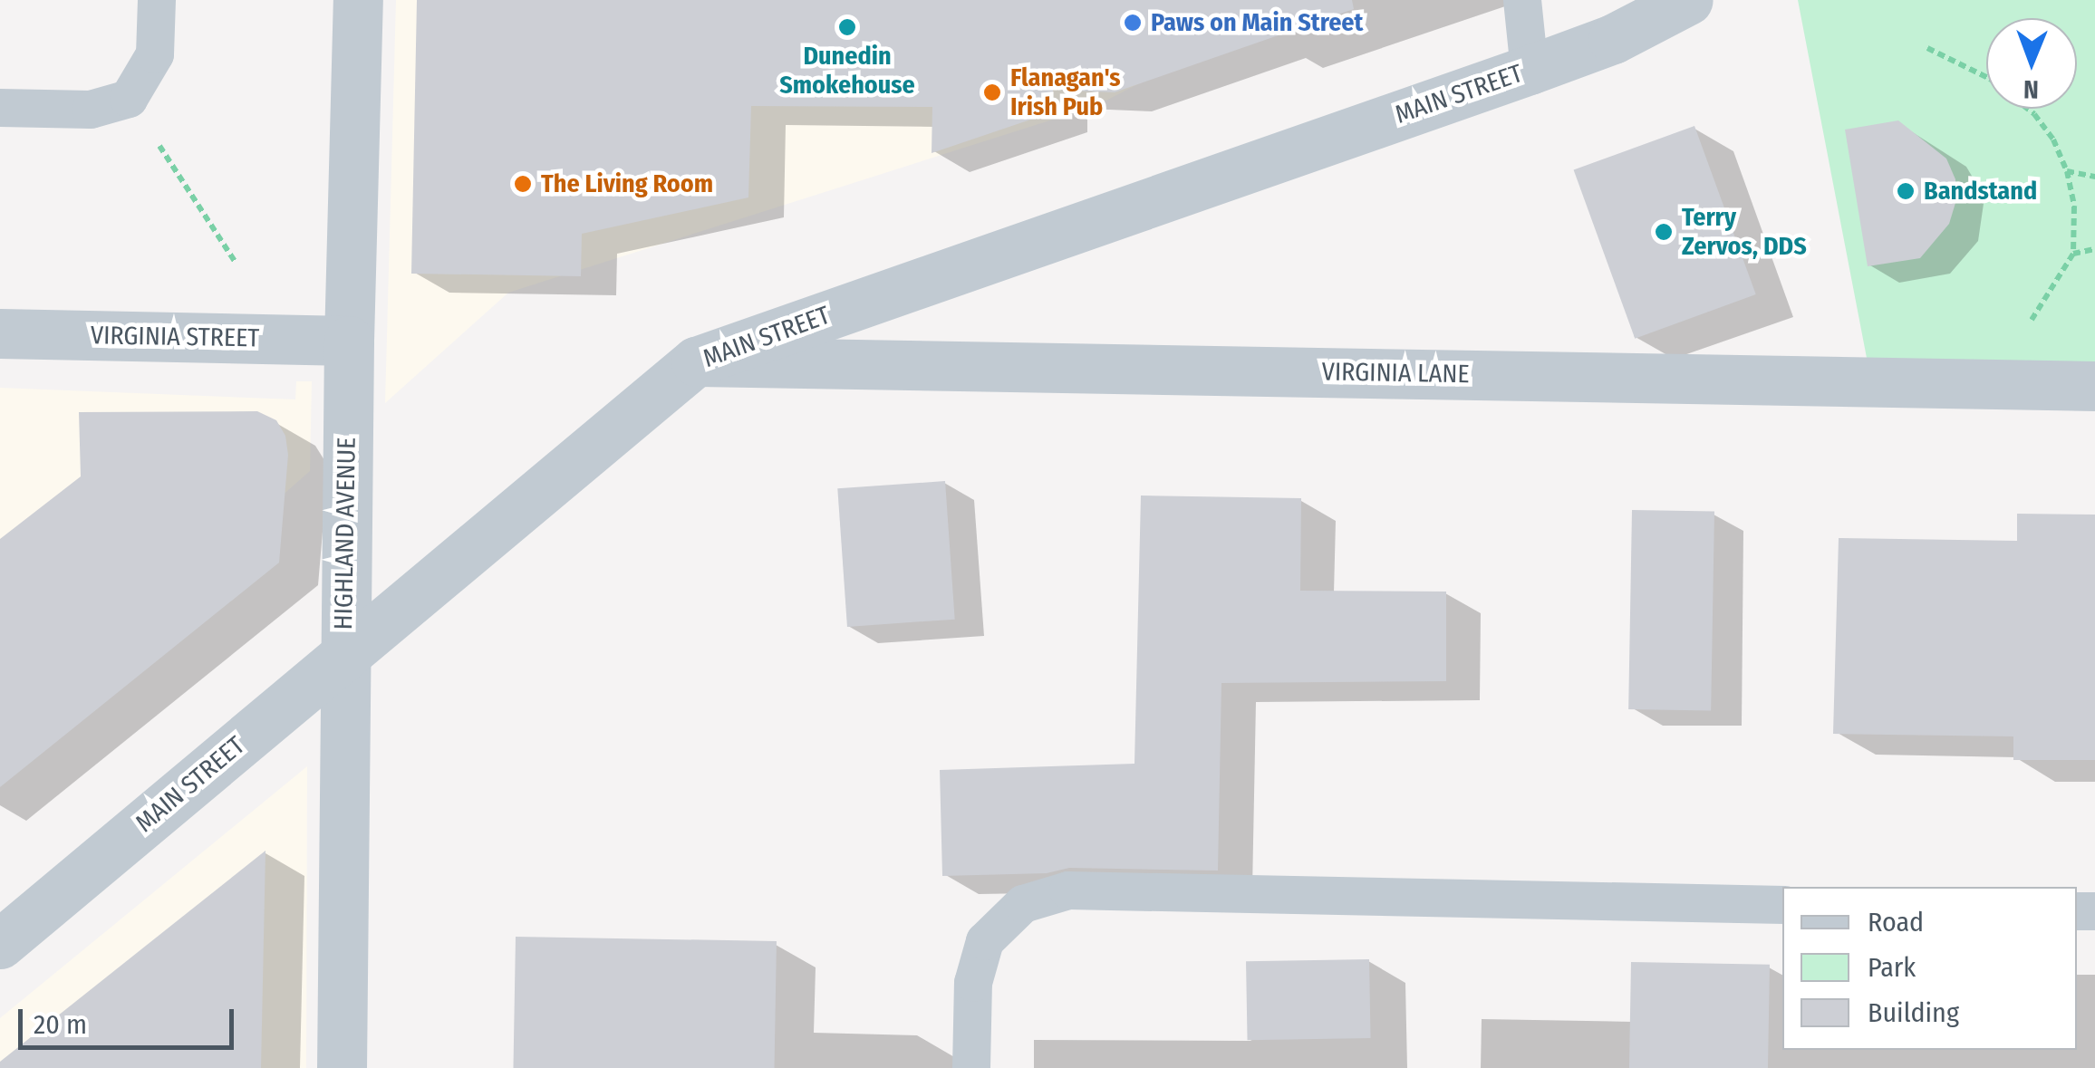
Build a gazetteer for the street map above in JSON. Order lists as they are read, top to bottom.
{
  "streets": {
    "street": [
      "MAIN STREET",
      "VIRGINIA STREET",
      "VIRGINIA LANE",
      "HIGHLAND AVENUE"
    ]
  },
  "crossings": [
    ["MAIN STREET", "VIRGINIA LANE"],
    ["MAIN STREET", "HIGHLAND AVENUE"],
    ["VIRGINIA STREET", "HIGHLAND AVENUE"]
  ],
  "places": [
    "Paws on Main Street",
    "Dunedin Smokehouse",
    "Flanagan's Irish Pub",
    "The Living Room",
    "Bandstand",
    "Terry Zervos, DDS"
  ],
  "legend": ["Road", "Park", "Building"],
  "scale_bar": "20 m",
  "north": "bottom"
}
